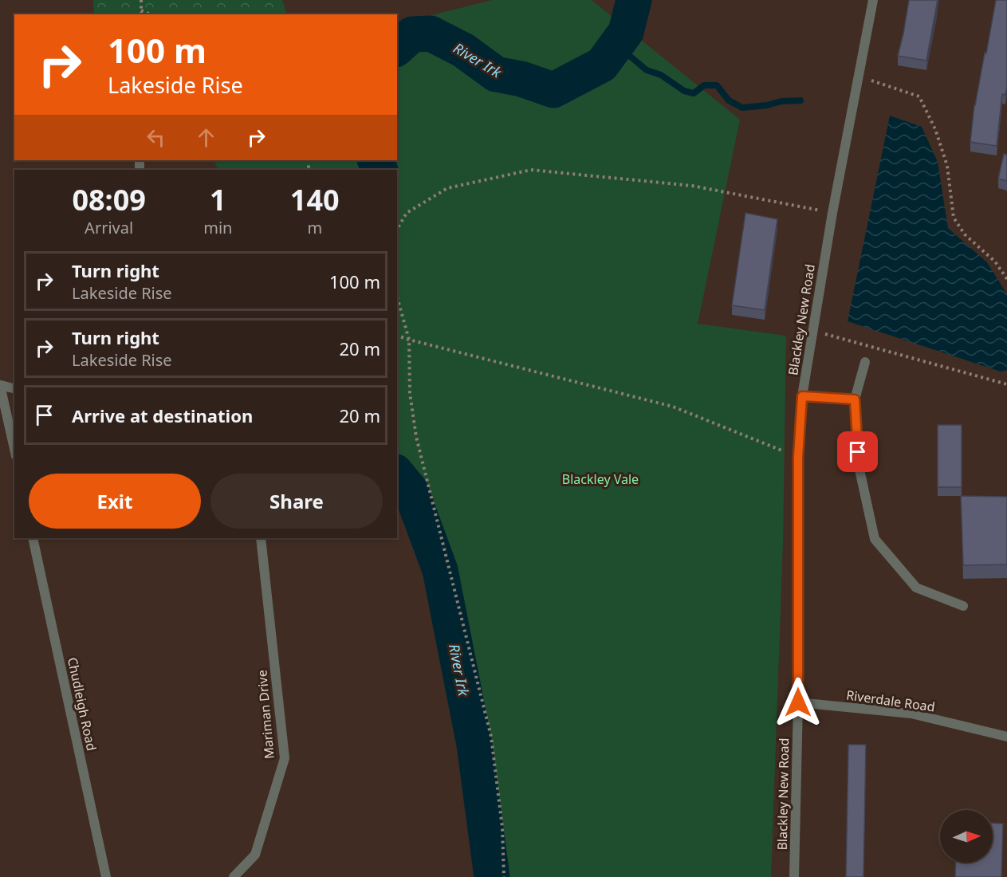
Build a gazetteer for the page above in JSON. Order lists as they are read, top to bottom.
{
  "streets": {
    "street": [
      "Blackley New Road",
      "Riverdale Road",
      "Chudleigh Road",
      "Mariman Drive"
    ]
  },
  "crossings": [
    ["Blackley New Road", "Riverdale Road"]
  ],
  "water": ["River Irk"],
  "parks": ["Blackley Vale"],
  "north": "right",
  "page": {
    "turn": ["100 m", "Lakeside Rise"],
    "eta": [
      "08:09",
      "Arrival",
      "1",
      "min",
      "140",
      "m"
    ],
    "list": [
      {
        "name": "Turn right",
        "note": "Lakeside Rise",
        "value": "100 m"
      },
      {
        "name": "Turn right",
        "note": "Lakeside Rise",
        "value": "20 m"
      },
      {
        "name": "Arrive at destination",
        "value": "20 m"
      }
    ],
    "buttons": ["Exit", "Share"]
  }
}
